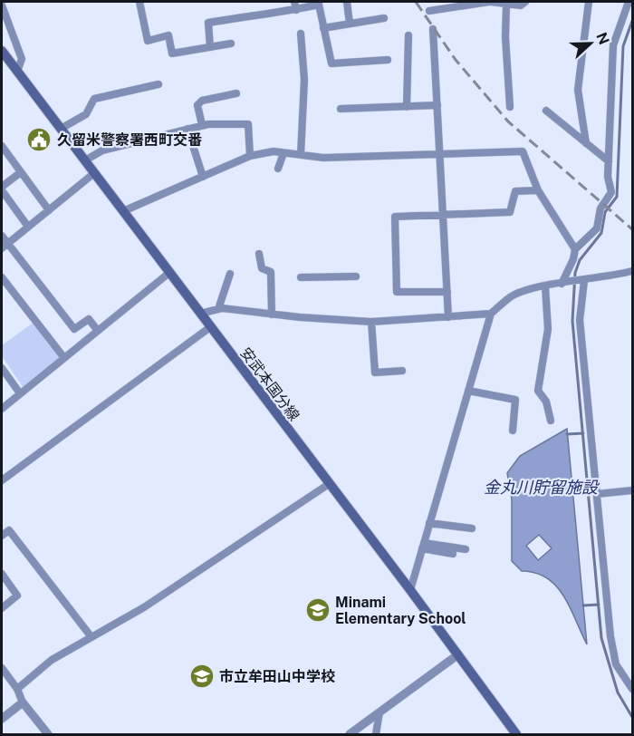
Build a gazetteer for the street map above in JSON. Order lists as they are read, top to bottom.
{
  "streets": {
    "main road": ["安武本国分線"]
  },
  "water": ["金丸川貯留施設"],
  "places": {
    "public building": ["久留米警察署西町交番"],
    "school or university": ["Minami Elementary School", "市立牟田山中学校"]
  },
  "north": "right"
}
